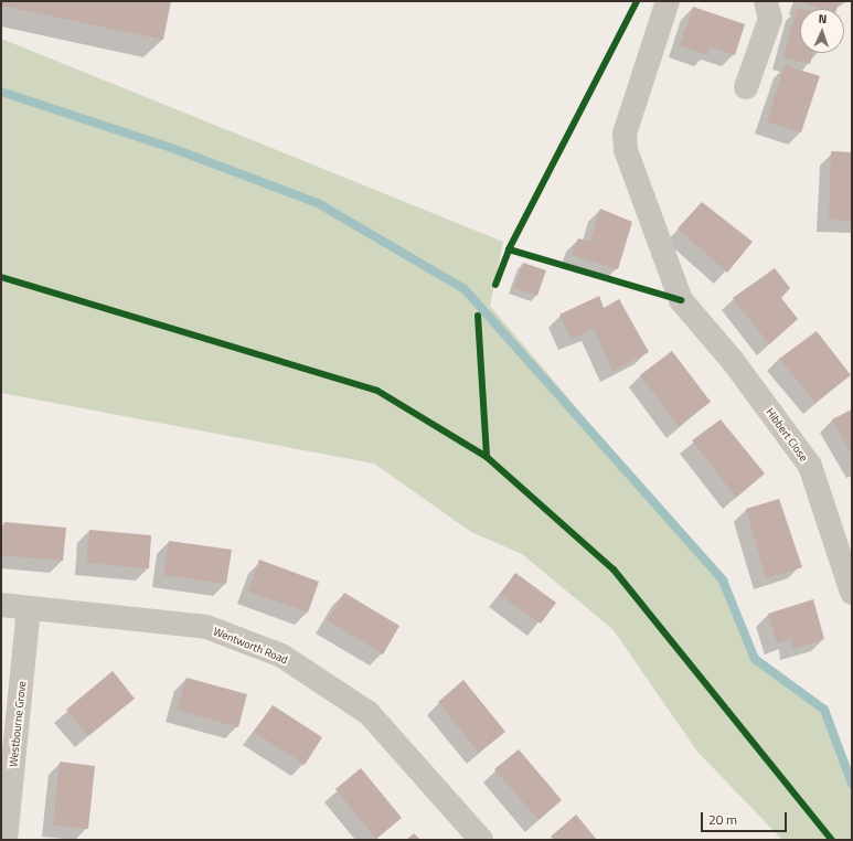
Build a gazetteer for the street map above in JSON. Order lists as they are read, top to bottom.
{
  "streets": {
    "street": ["Hibbert Close", "Wentworth Road", "Westbourne Grove"]
  },
  "crossings": [
    ["Wentworth Road", "Westbourne Grove"]
  ],
  "scale_bar": "20 m",
  "north": "top"
}
